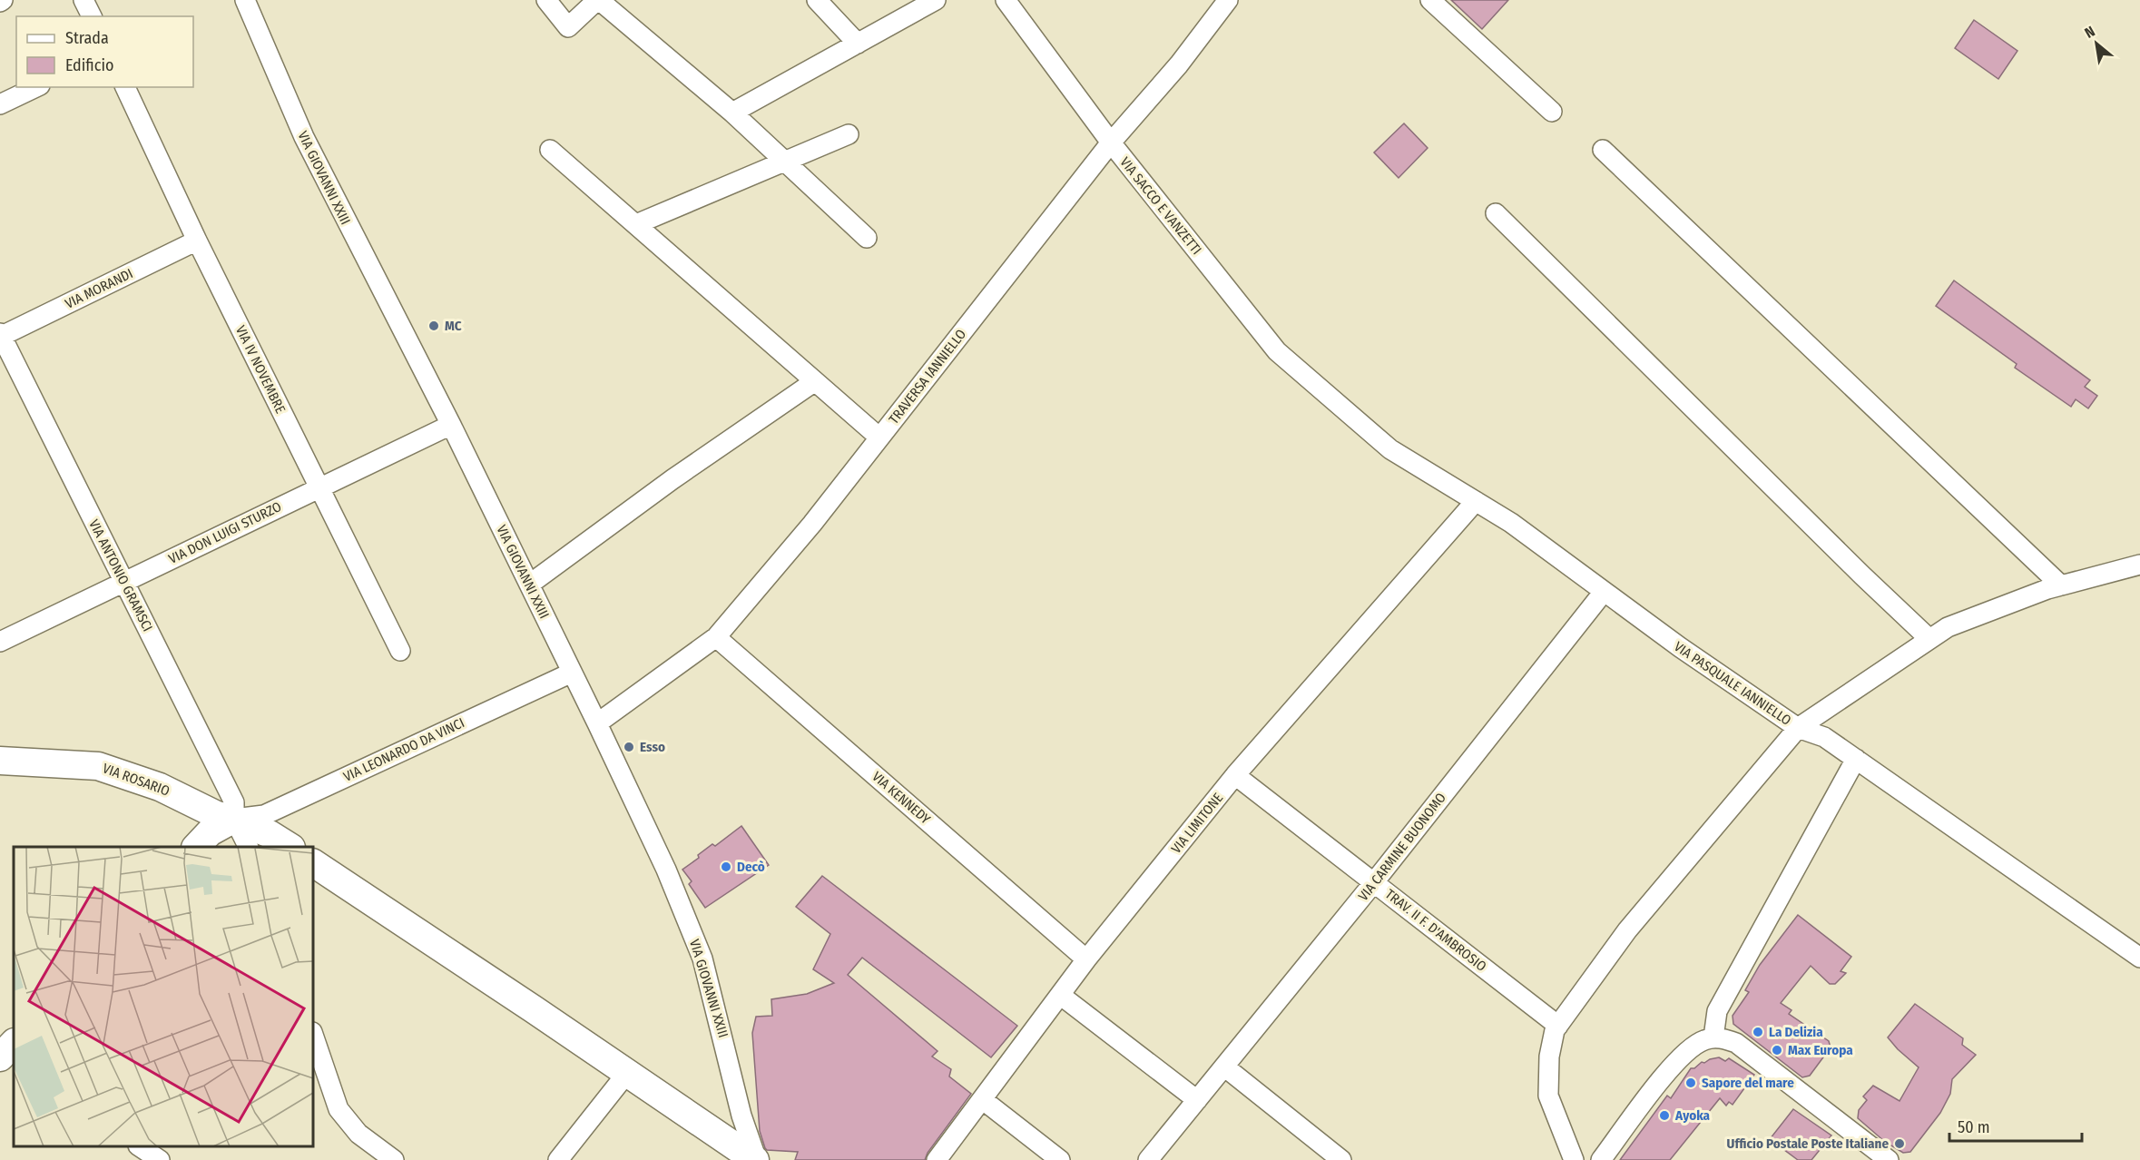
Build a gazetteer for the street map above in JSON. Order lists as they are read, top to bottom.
{
  "streets": {
    "street": [
      "VIA GIOVANNI XXIII",
      "VIA SACCO E VANZETTI",
      "VIA MORANDI",
      "VIA IV NOVEMBRE",
      "TRAVERSA IANNIELLO",
      "VIA DON LUIGI STURZO",
      "VIA ANTONIO GRAMSCI",
      "VIA PASQUALE IANNIELLO",
      "VIA LEONARDO DA VINCI",
      "VIA ROSARIO",
      "VIA KENNEDY",
      "VIA LIMITONE",
      "VIA CARMINE BUONOMO",
      "TRAV. II F. D'AMBROSIO"
    ]
  },
  "crossings": [
    ["VIA GIOVANNI XXIII", "TRAVERSA IANNIELLO"],
    ["VIA GIOVANNI XXIII", "VIA DON LUIGI STURZO"],
    ["VIA GIOVANNI XXIII", "VIA LEONARDO DA VINCI"],
    ["VIA SACCO E VANZETTI", "TRAVERSA IANNIELLO"],
    ["VIA SACCO E VANZETTI", "VIA PASQUALE IANNIELLO"],
    ["VIA MORANDI", "VIA IV NOVEMBRE"],
    ["VIA MORANDI", "VIA ANTONIO GRAMSCI"],
    ["VIA IV NOVEMBRE", "VIA DON LUIGI STURZO"],
    ["TRAVERSA IANNIELLO", "VIA KENNEDY"],
    ["VIA DON LUIGI STURZO", "VIA ANTONIO GRAMSCI"],
    ["VIA ANTONIO GRAMSCI", "VIA LEONARDO DA VINCI"],
    ["VIA ANTONIO GRAMSCI", "VIA ROSARIO"],
    ["VIA PASQUALE IANNIELLO", "VIA LIMITONE"],
    ["VIA PASQUALE IANNIELLO", "VIA CARMINE BUONOMO"],
    ["VIA LEONARDO DA VINCI", "VIA ROSARIO"],
    ["VIA KENNEDY", "VIA LIMITONE"],
    ["VIA LIMITONE", "TRAV. II F. D'AMBROSIO"],
    ["VIA CARMINE BUONOMO", "TRAV. II F. D'AMBROSIO"]
  ],
  "places": [
    "MC",
    "Esso",
    "Decò",
    "La Delizia",
    "Max Europa",
    "Sapore del mare",
    "Ayoka",
    "Ufficio Postale Poste Italiane"
  ],
  "legend": ["Strada", "Edificio"],
  "scale_bar": "50 m",
  "north": "top left"
}
